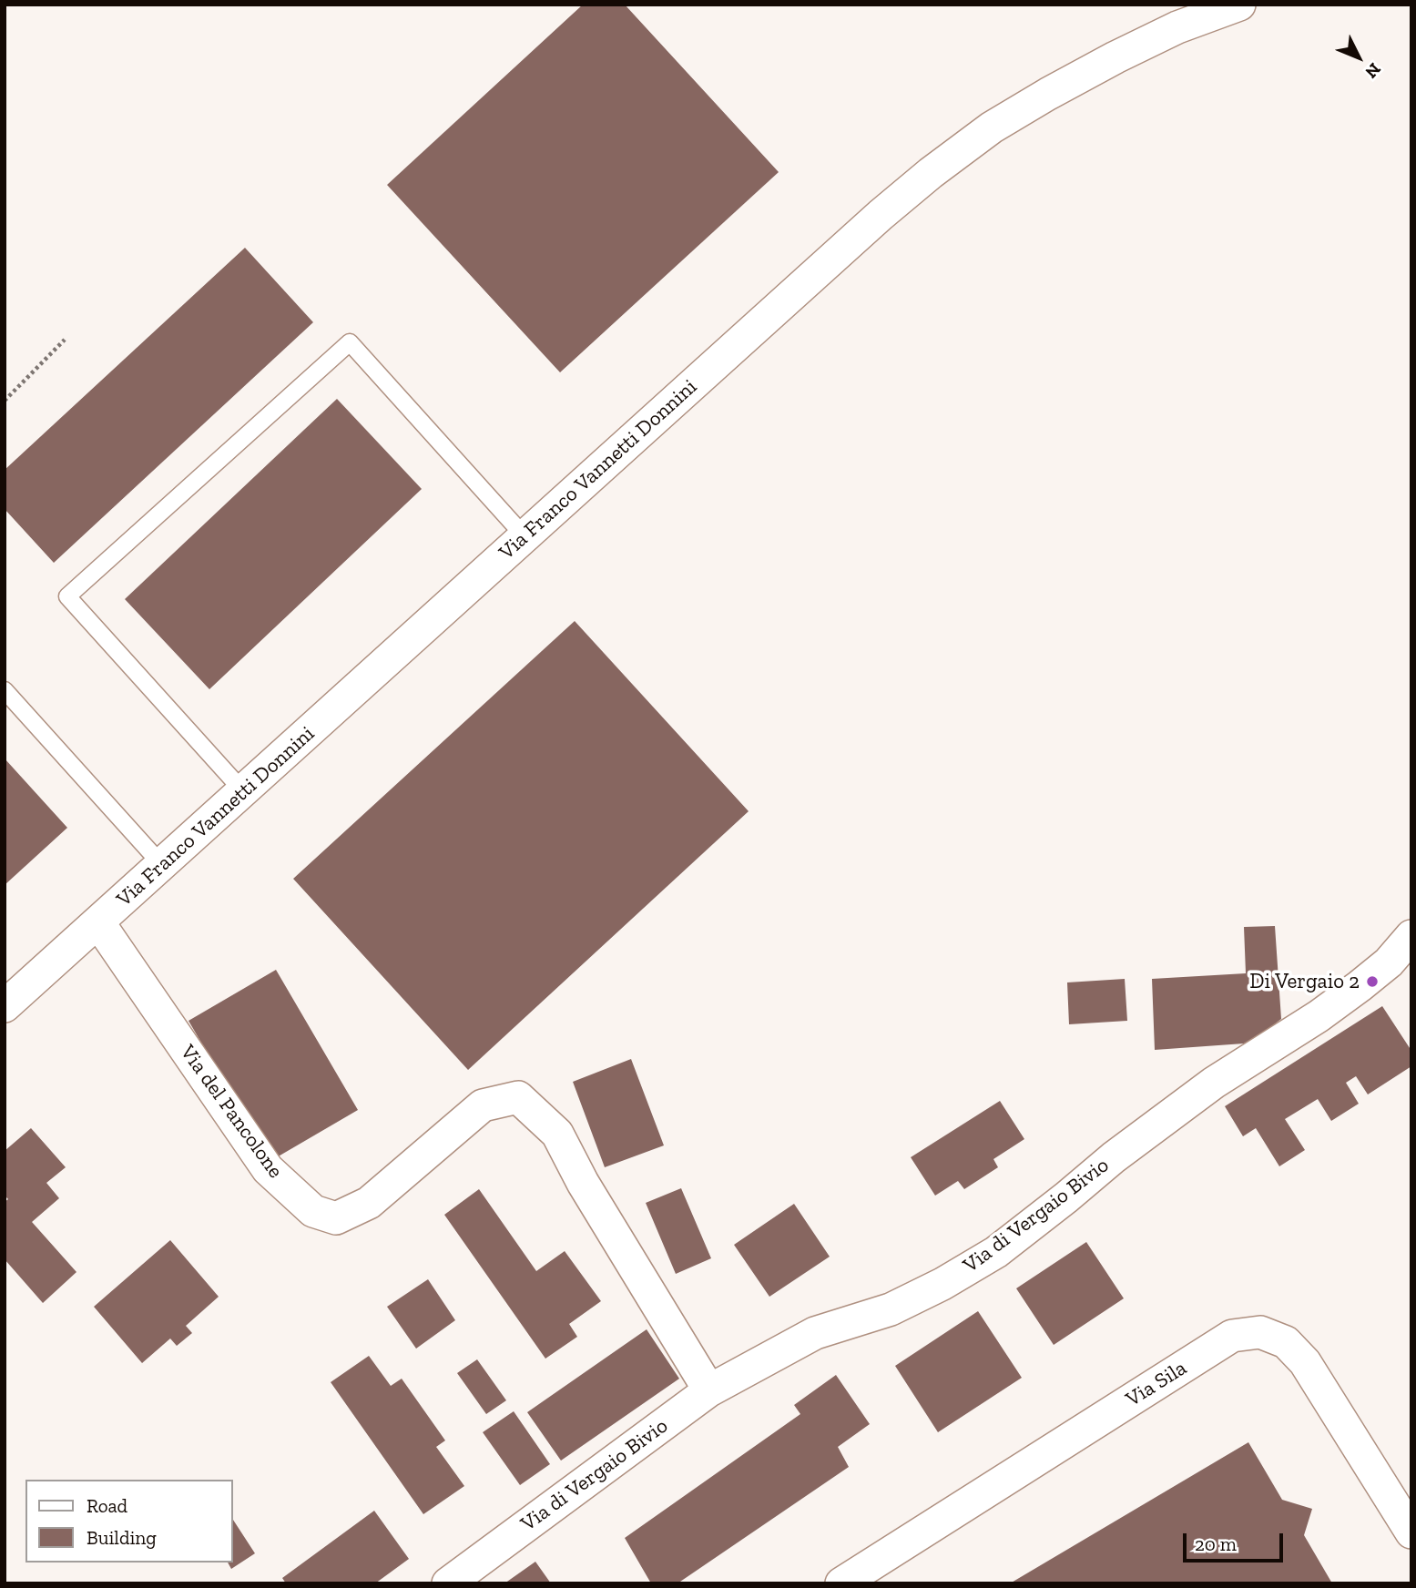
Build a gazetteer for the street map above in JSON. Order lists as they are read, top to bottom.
{
  "streets": {
    "street": [
      "Via Franco Vannetti Donnini",
      "Via del Pancolone",
      "Via di Vergaio Bivio",
      "Via Sila"
    ]
  },
  "crossings": [
    ["Via Franco Vannetti Donnini", "Via del Pancolone"],
    ["Via del Pancolone", "Via di Vergaio Bivio"]
  ],
  "places": ["Di Vergaio 2"],
  "legend": ["Road", "Building"],
  "scale_bar": "20 m",
  "north": "bottom right"
}
